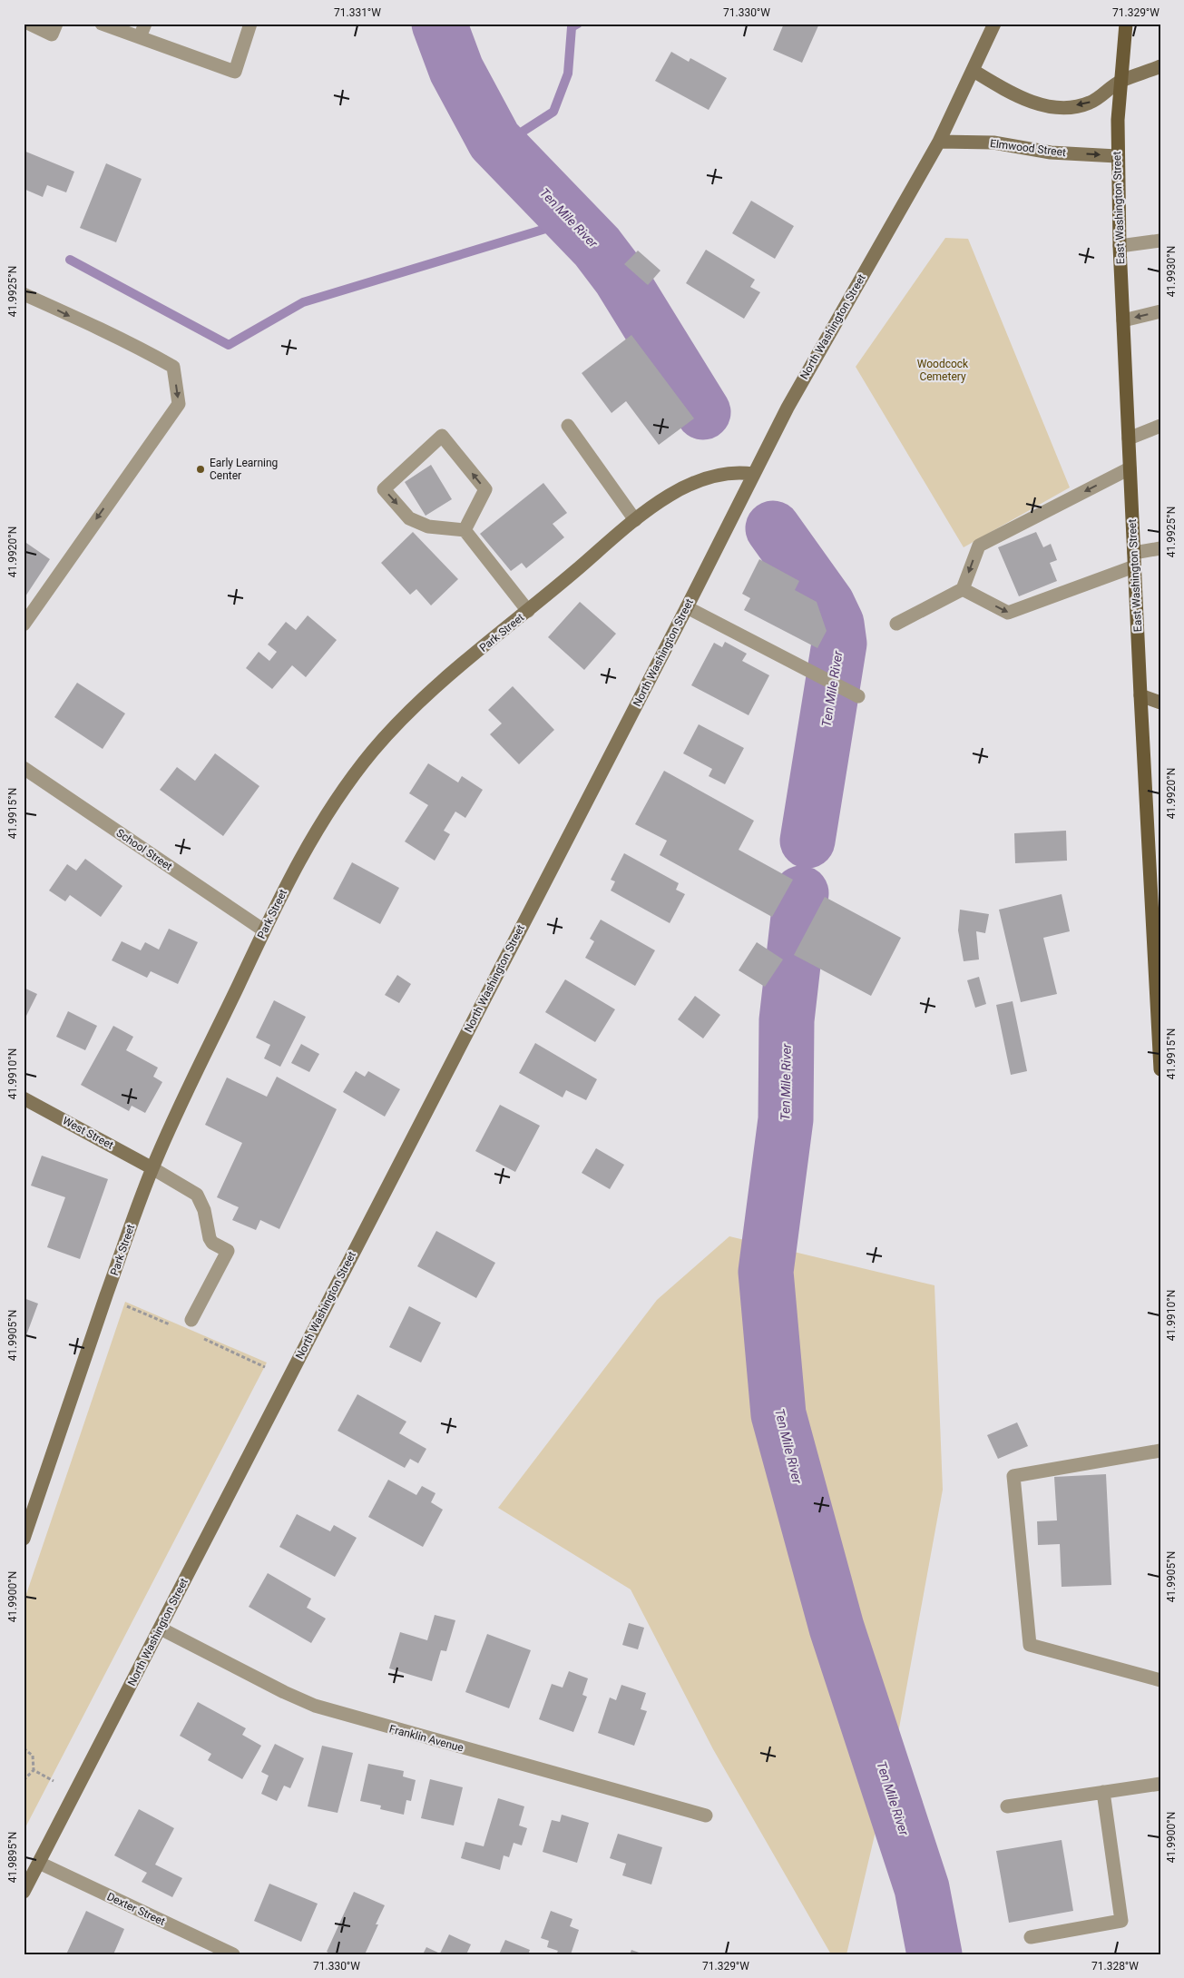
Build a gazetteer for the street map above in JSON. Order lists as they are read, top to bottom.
{
  "streets": {
    "main road": [
      "Elmwood Street",
      "East Washington Street",
      "North Washington Street",
      "Park Street",
      "West Street"
    ],
    "street": ["School Street", "Franklin Avenue", "Dexter Street"]
  },
  "crossings": [
    ["Elmwood Street", "East Washington Street"],
    ["Elmwood Street", "North Washington Street"],
    ["North Washington Street", "Park Street"],
    ["North Washington Street", "Franklin Avenue"],
    ["North Washington Street", "Dexter Street"],
    ["Park Street", "School Street"],
    ["Park Street", "West Street"]
  ],
  "water": ["Ten Mile River"],
  "parks": ["Woodcock Cemetery"],
  "places": ["Early Learning Center"],
  "coordinates": [
    "71.331°W",
    "71.330°W",
    "71.329°W",
    "41.9930°N",
    "41.9925°N",
    "41.9920°N",
    "41.9915°N",
    "41.9910°N",
    "41.9905°N",
    "41.9900°N",
    "41.9895°N",
    "71.328°W"
  ]
}
